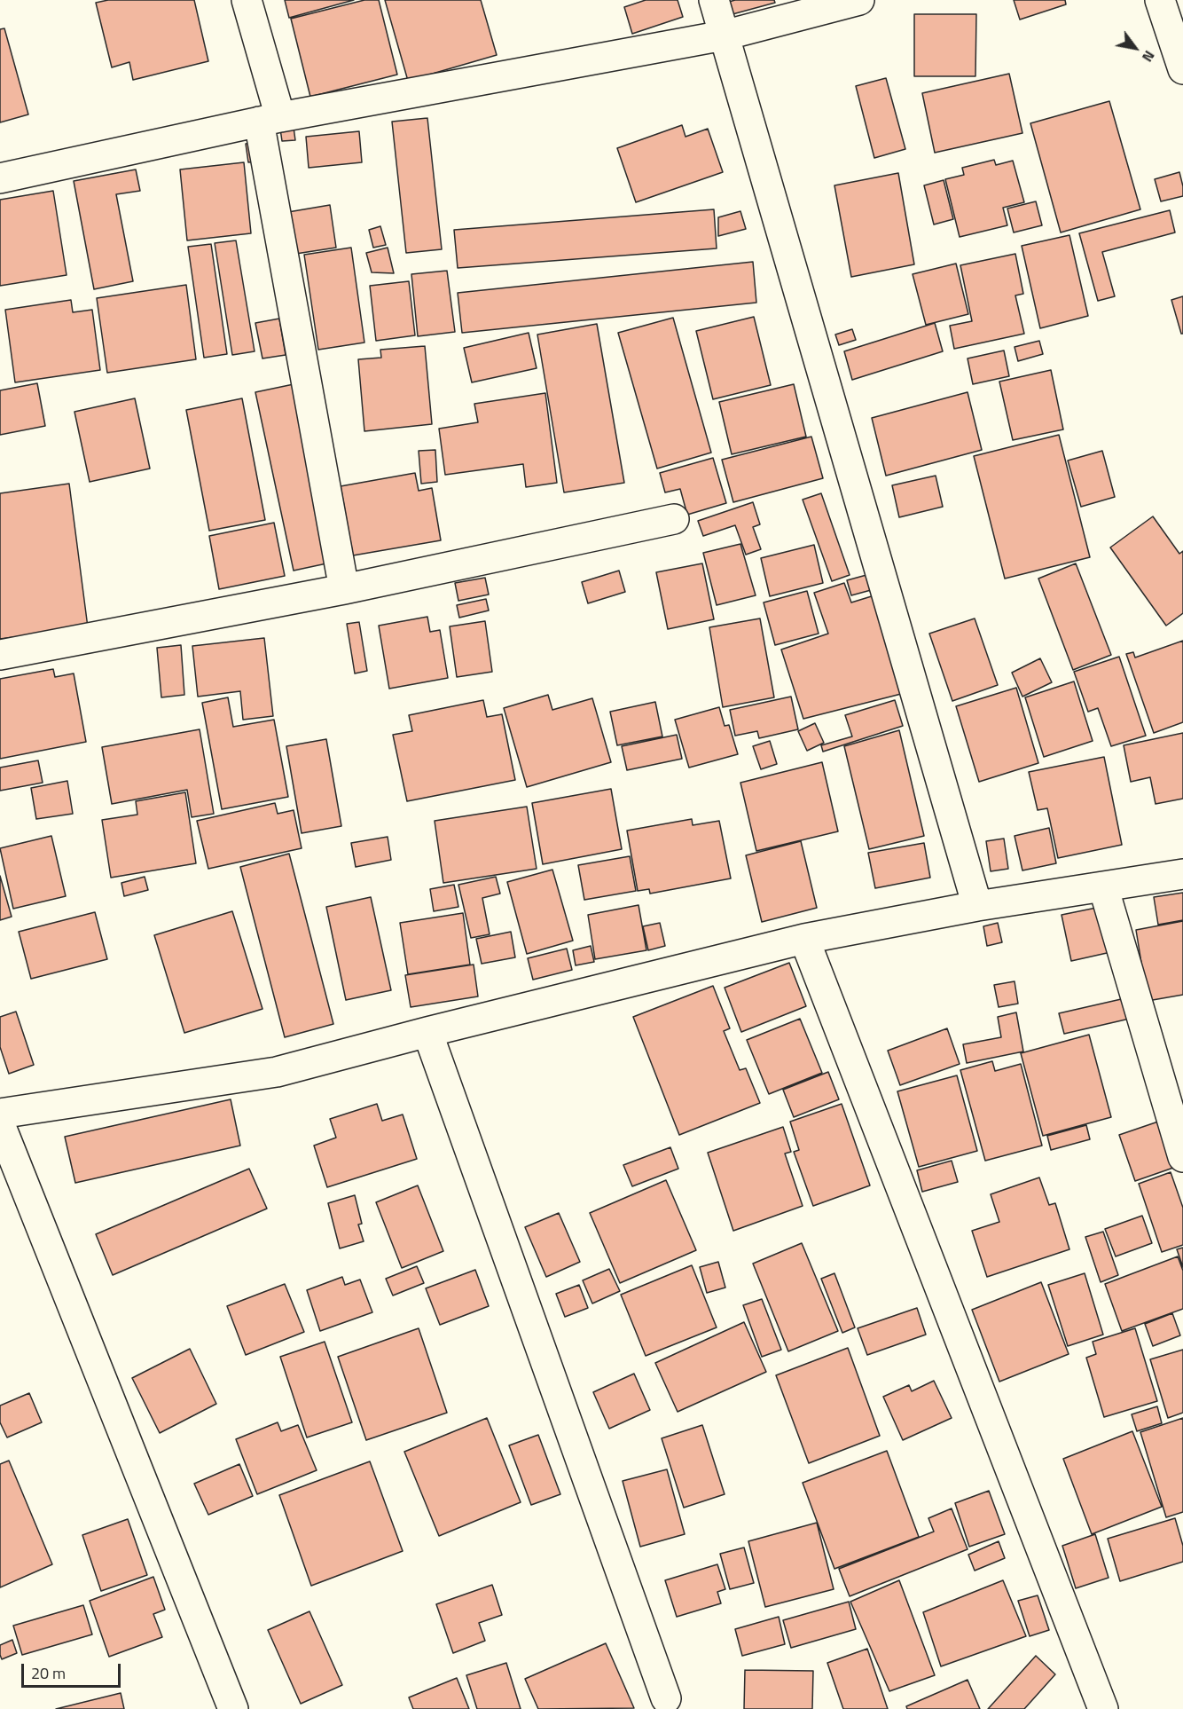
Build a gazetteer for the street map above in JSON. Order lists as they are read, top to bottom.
{
  "scale_bar": "20 m",
  "north": "bottom right"
}
